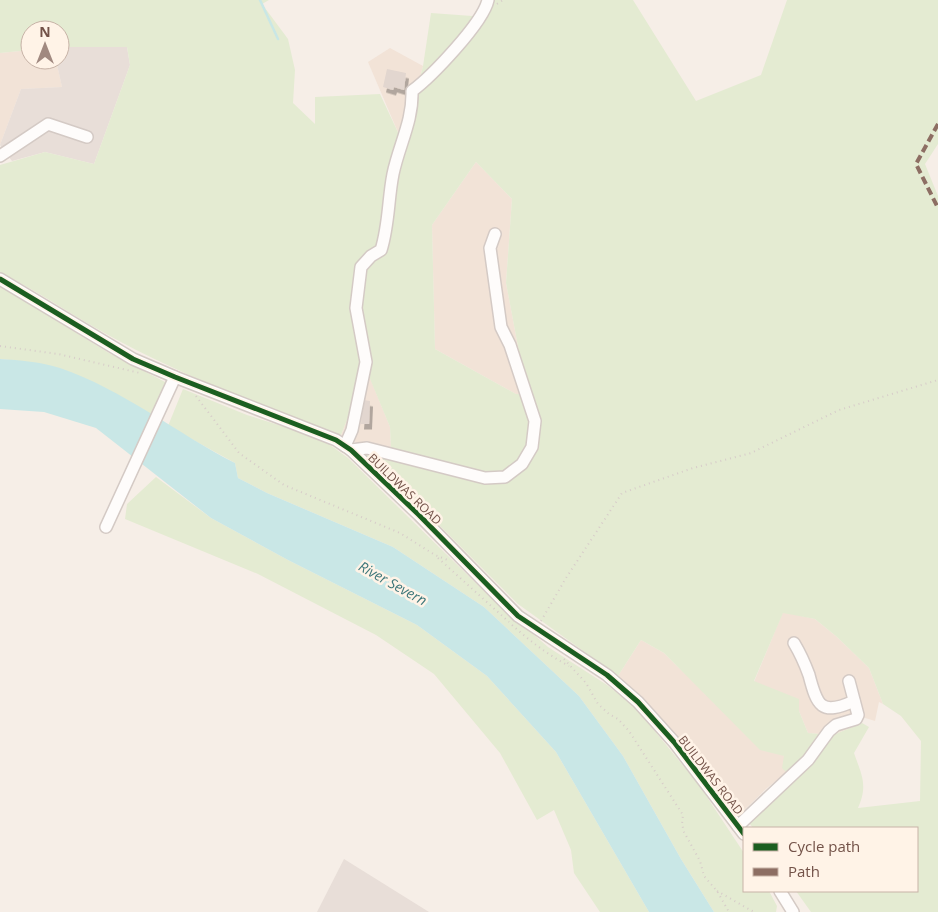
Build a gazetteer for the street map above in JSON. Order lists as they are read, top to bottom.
{
  "streets": {
    "street": ["BUILDWAS ROAD"]
  },
  "water": ["River Severn"],
  "legend": ["Cycle path", "Path"],
  "north": "top"
}
